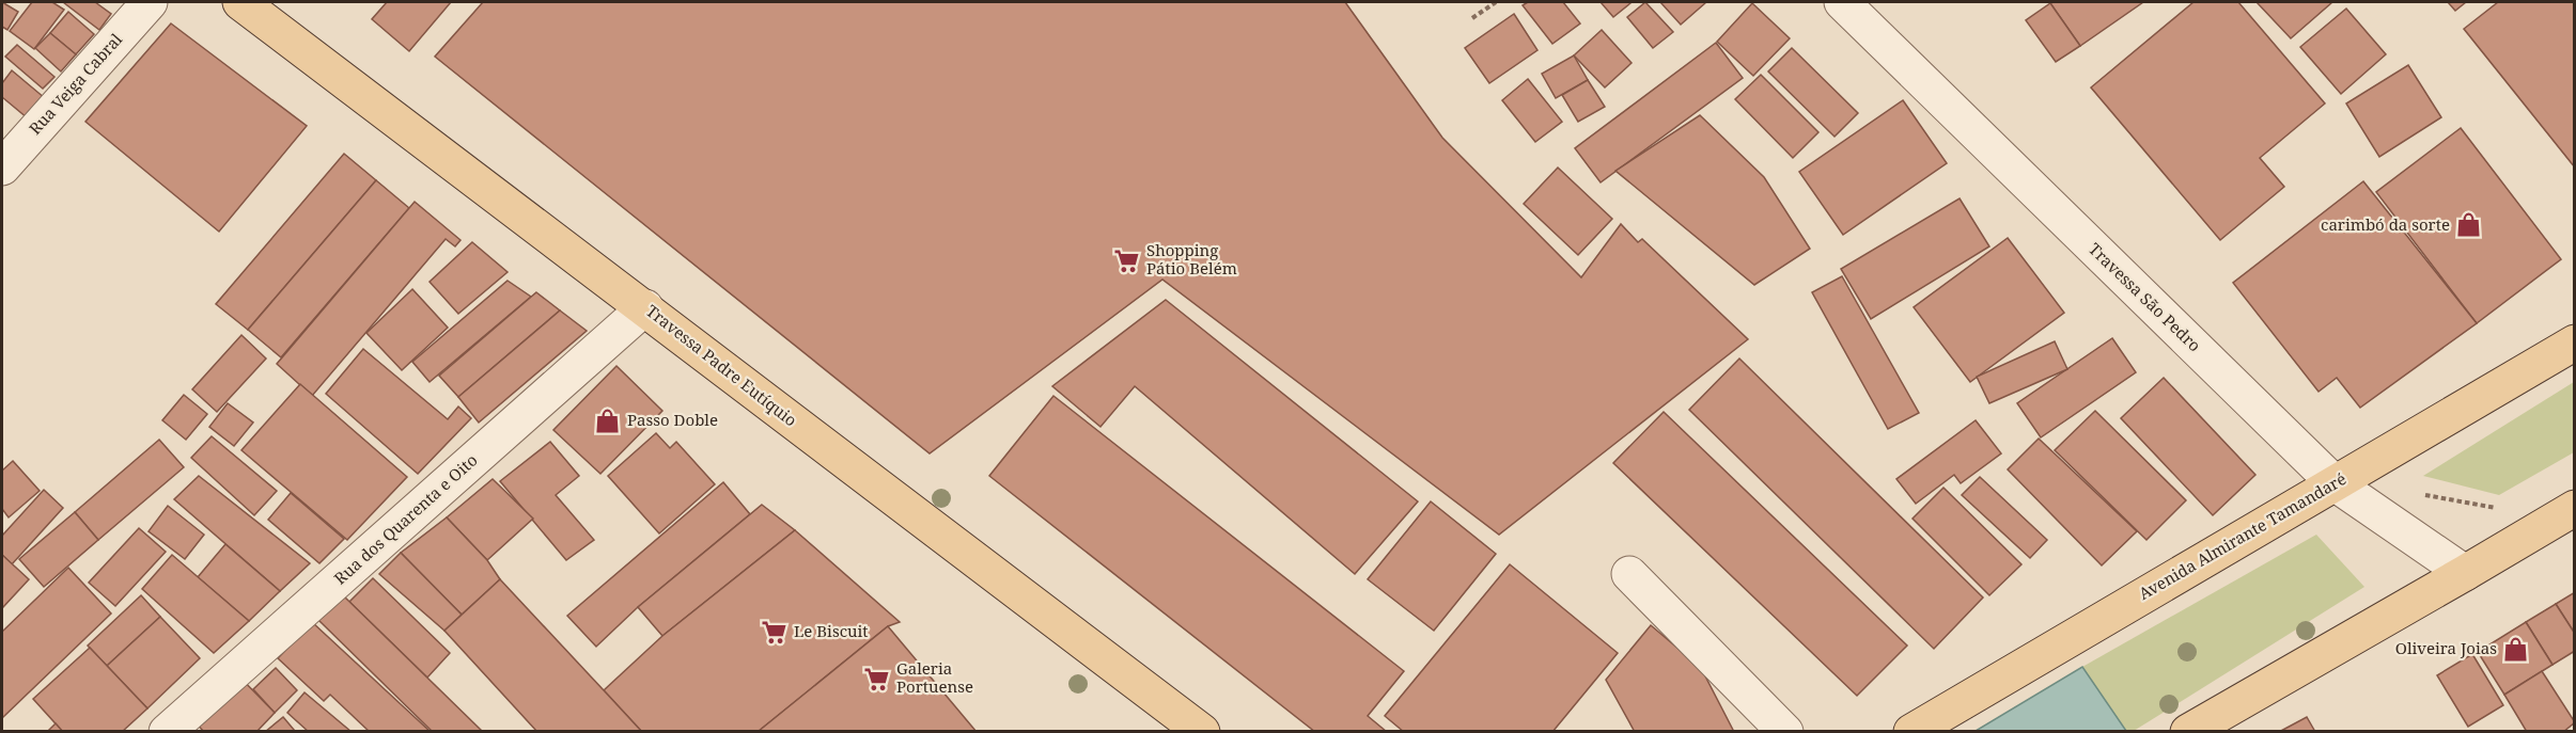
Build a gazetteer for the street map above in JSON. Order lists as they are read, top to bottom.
{
  "streets": {
    "main road": ["Travessa Padre Eutíquio", "Avenida Almirante Tamandaré"],
    "street": ["Rua Veiga Cabral", "Travessa São Pedro", "Rua dos Quarenta e Oito"]
  },
  "crossings": [
    ["Travessa São Pedro", "Avenida Almirante Tamandaré"],
    ["Travessa Padre Eutíquio", "Rua dos Quarenta e Oito"]
  ],
  "places": {
    "shop": ["carimbó da sorte", "Passo Doble", "Oliveira Joias"],
    "supermarket": ["Shopping Pátio Belém", "Le Biscuit", "Galeria Portuense"]
  }
}
